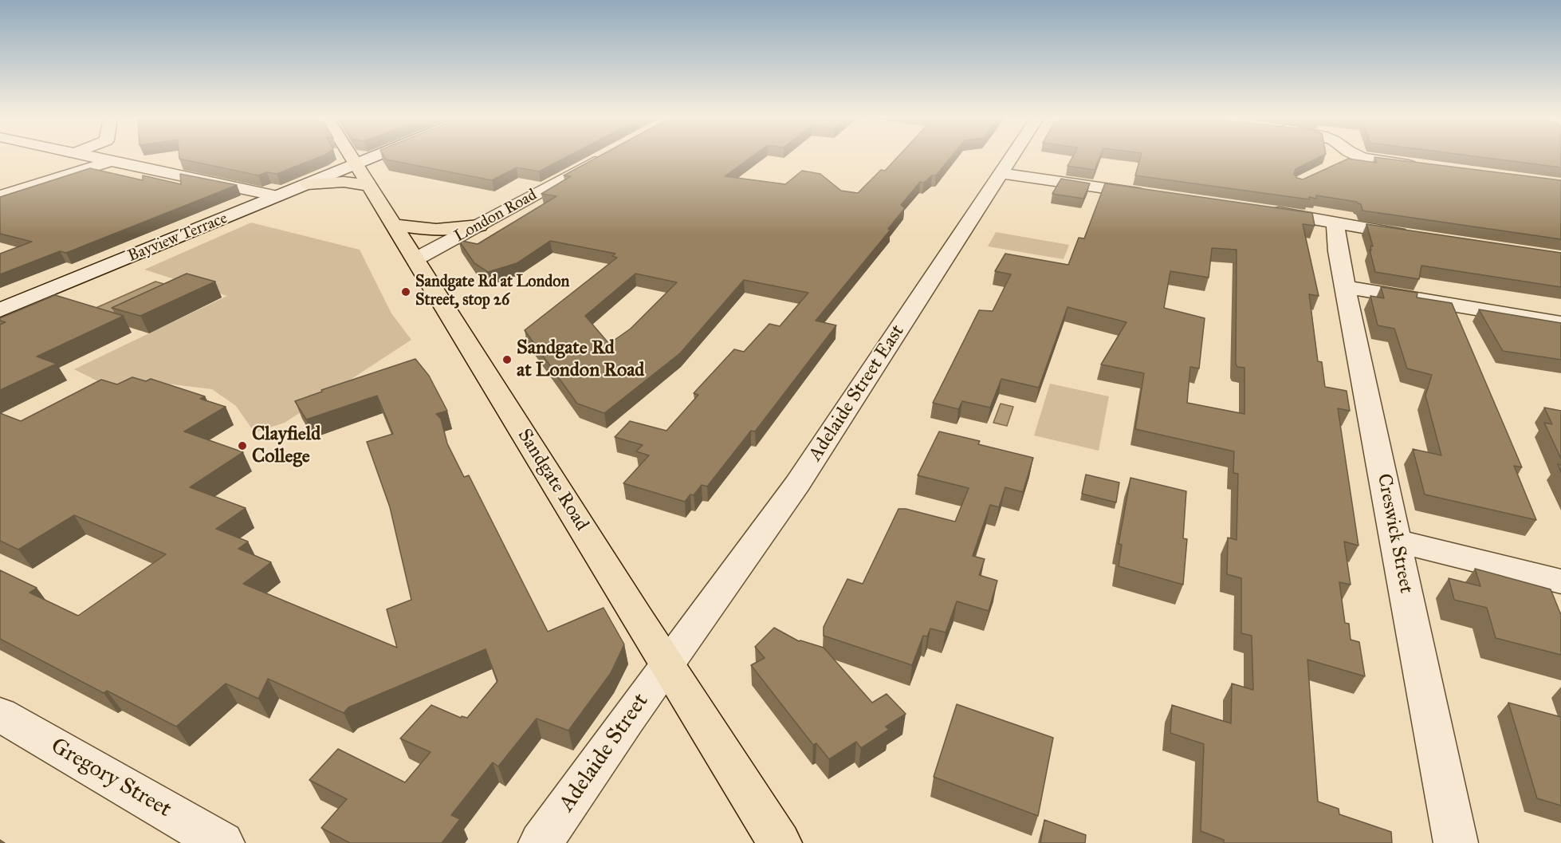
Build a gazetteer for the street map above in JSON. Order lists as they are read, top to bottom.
{
  "streets": {
    "highway": ["Sandgate Road"],
    "street": [
      "London Road",
      "Bayview Terrace",
      "Adelaide Street East",
      "Creswick Street",
      "Adelaide Street",
      "Gregory Street"
    ]
  },
  "crossings": [
    ["London Road", "Sandgate Road"],
    ["Bayview Terrace", "Sandgate Road"],
    ["Adelaide Street East", "Sandgate Road"],
    ["Adelaide Street East", "Adelaide Street"],
    ["Sandgate Road", "Adelaide Street"]
  ],
  "places": ["Sandgate Rd at London Street, stop 26", "Sandgate Rd at London Road", "Clayfield College"]
}
